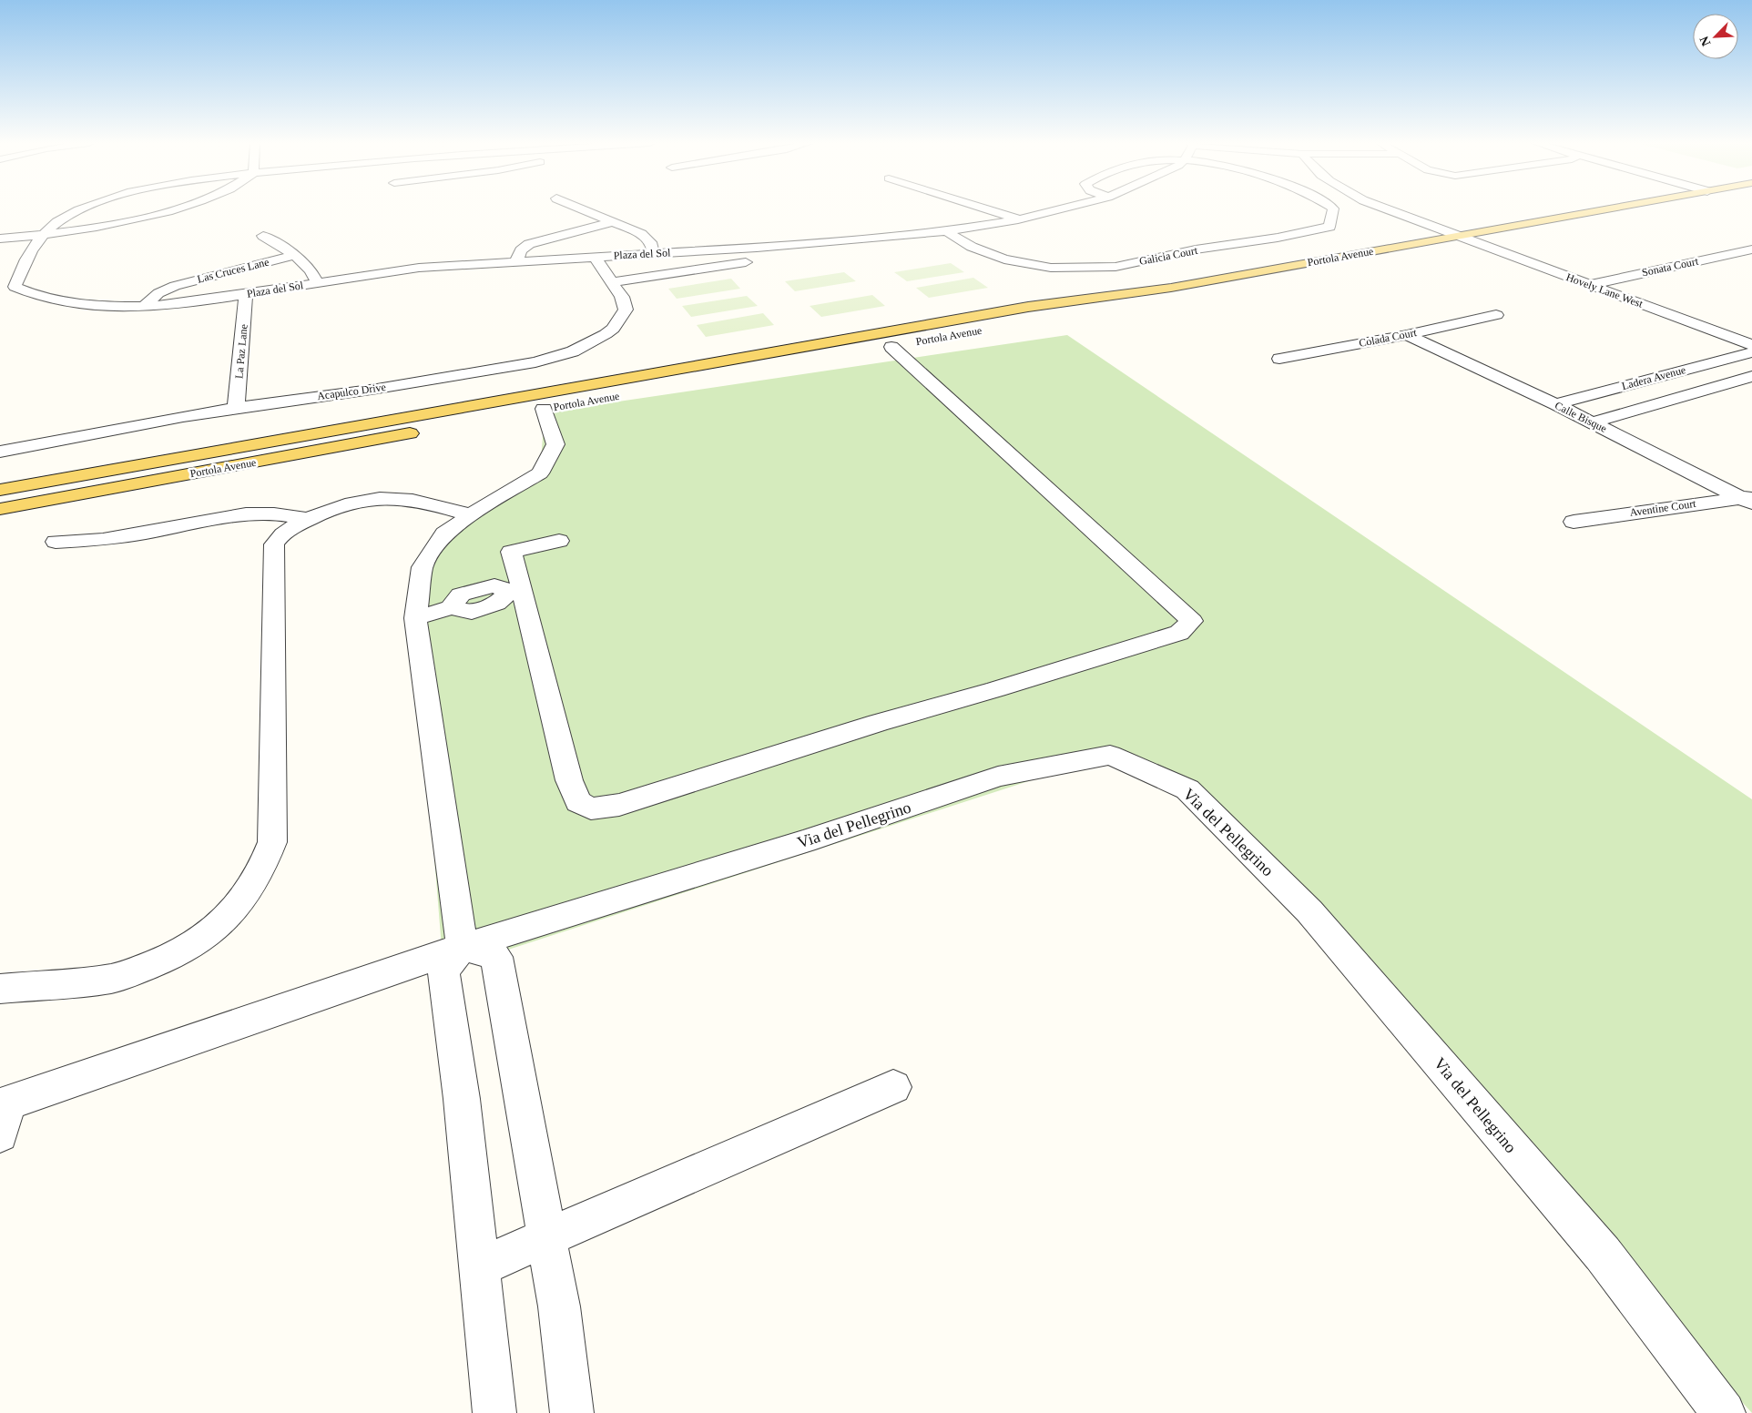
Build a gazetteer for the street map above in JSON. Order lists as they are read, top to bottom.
{
  "streets": {
    "main road": ["Portola Avenue"],
    "street": [
      "Plaza del Sol",
      "Galicia Court",
      "Sonata Court",
      "Las Cruces Lane",
      "Hovely Lane West",
      "Colada Court",
      "La Paz Lane",
      "Ladera Avenue",
      "Acapulco Drive",
      "Calle Bisque",
      "Aventine Court",
      "Via del Pellegrino"
    ]
  },
  "crossings": [
    ["Plaza del Sol", "Galicia Court"],
    ["Plaza del Sol", "Las Cruces Lane"],
    ["Plaza del Sol", "La Paz Lane"],
    ["Plaza del Sol", "Acapulco Drive"],
    ["Portola Avenue", "Hovely Lane West"],
    ["Sonata Court", "Hovely Lane West"],
    ["Colada Court", "Calle Bisque"],
    ["La Paz Lane", "Acapulco Drive"],
    ["Ladera Avenue", "Calle Bisque"],
    ["Calle Bisque", "Aventine Court"]
  ],
  "north": "bottom left"
}
